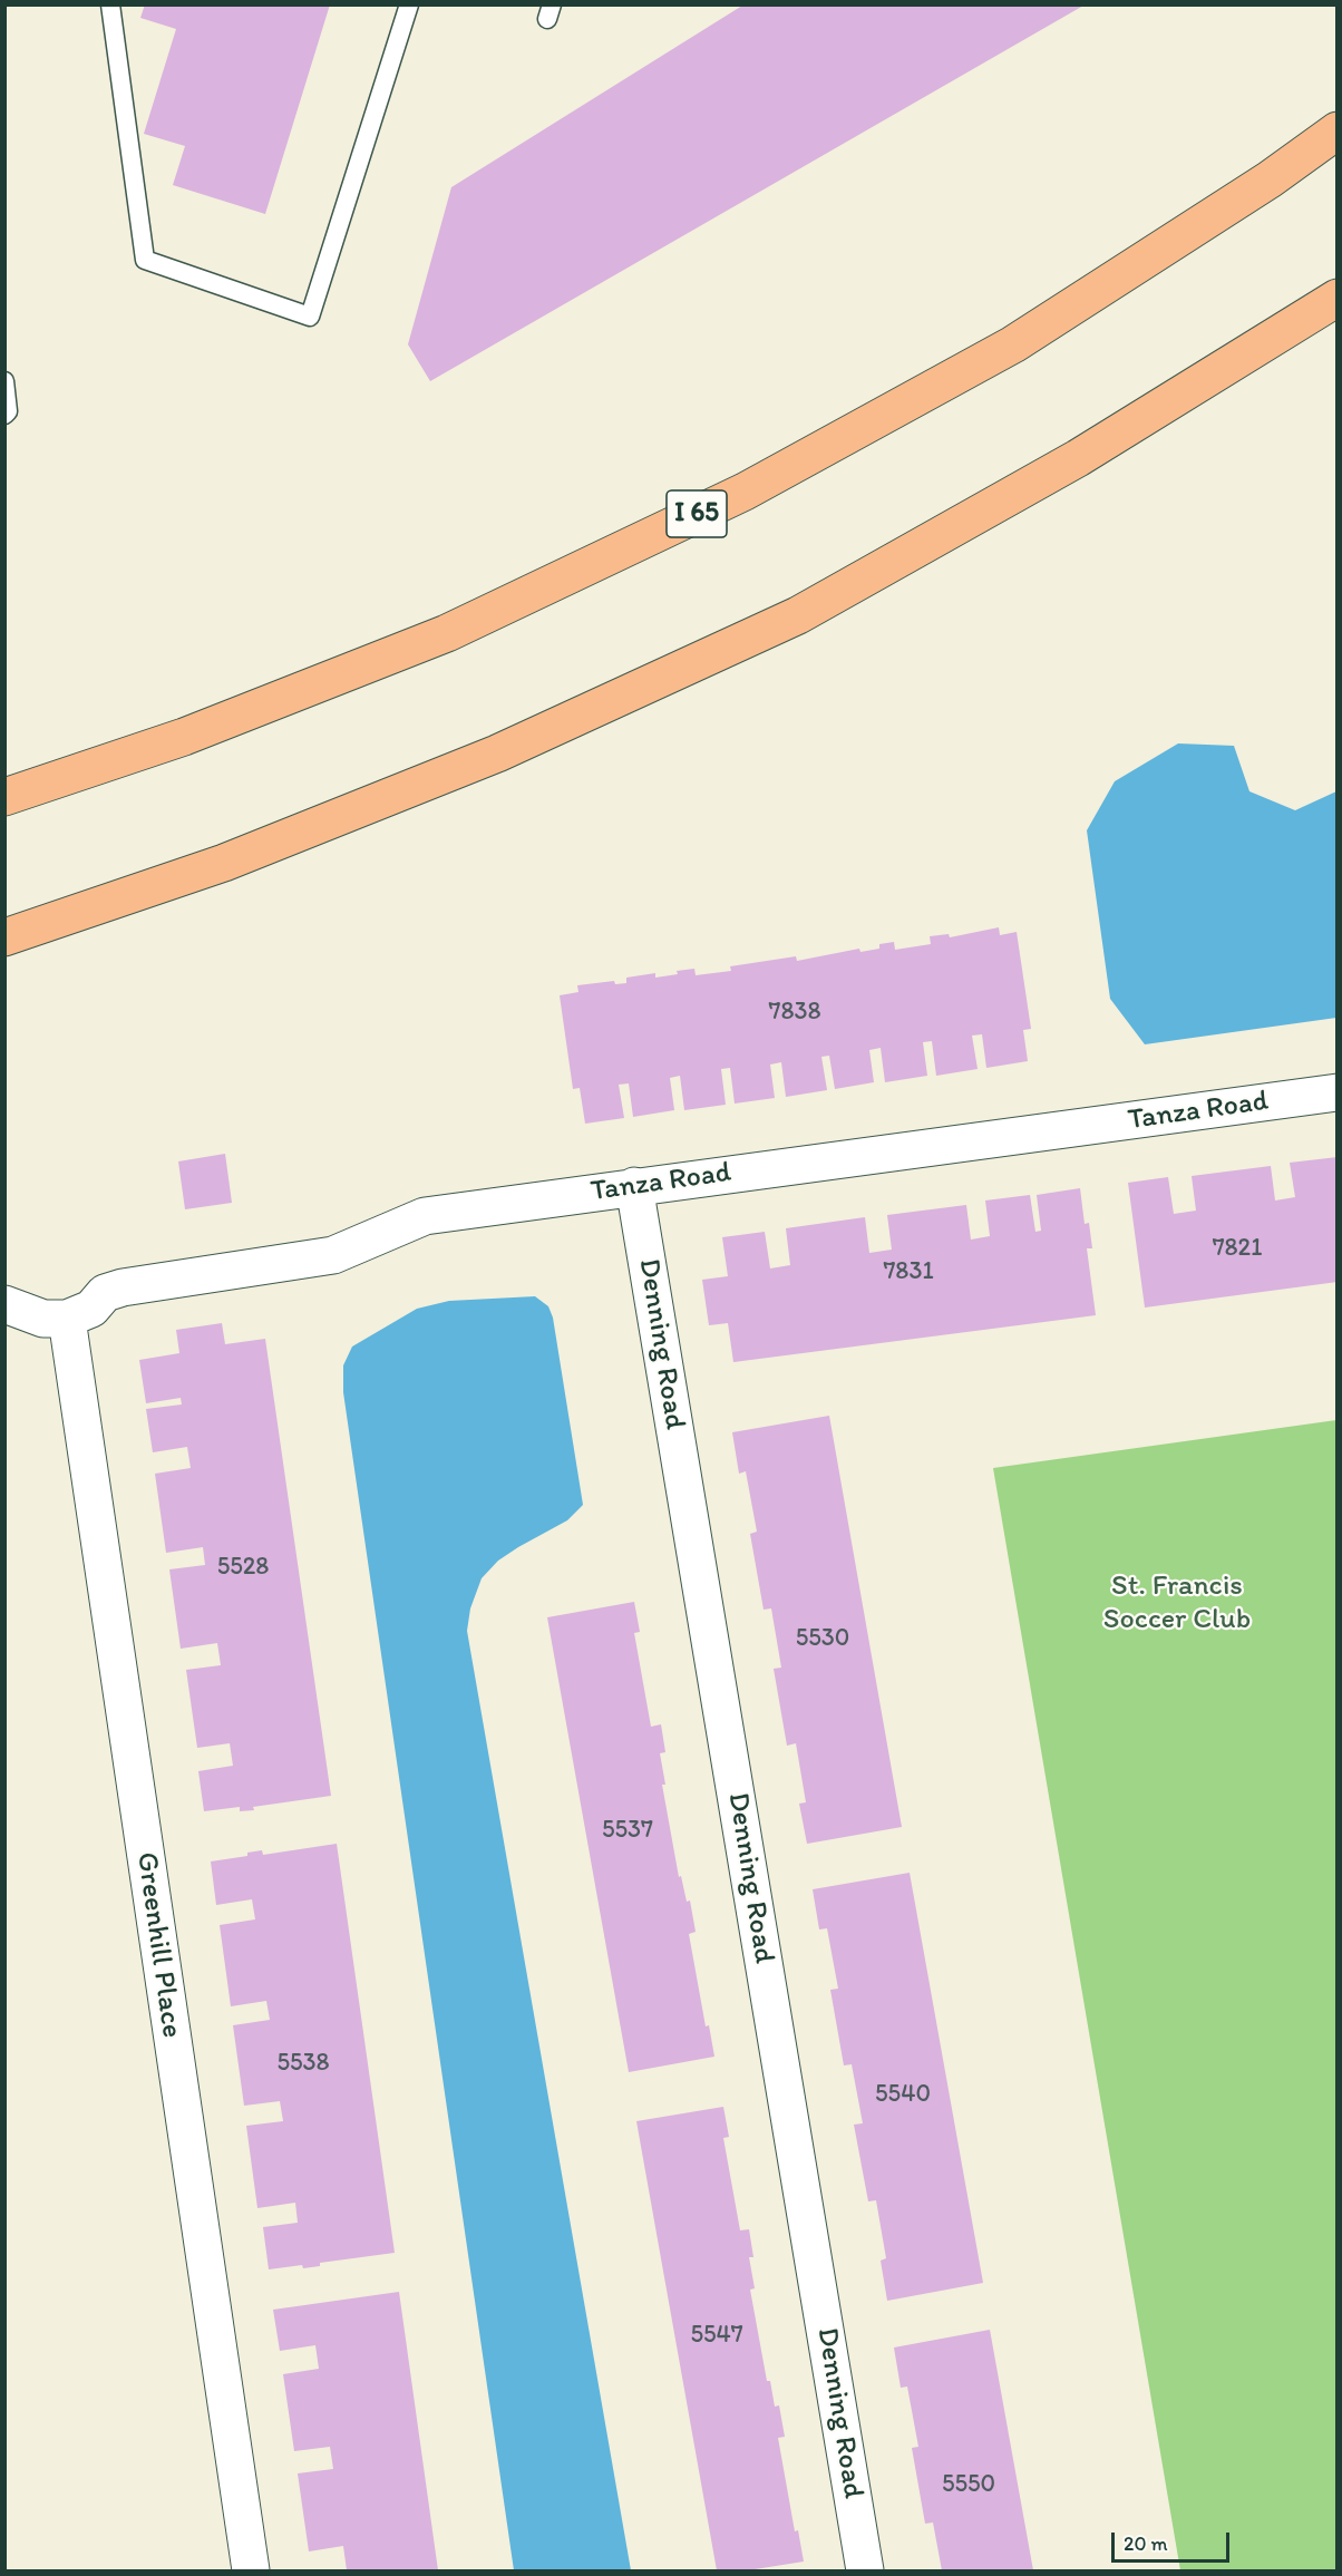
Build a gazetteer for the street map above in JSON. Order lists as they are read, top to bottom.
{
  "streets": {
    "highway": ["I 65"],
    "street": ["Tanza Road", "Denning Road", "Greenhill Place"]
  },
  "crossings": [
    ["Tanza Road", "Denning Road"],
    ["Tanza Road", "Greenhill Place"]
  ],
  "parks": ["St. Francis Soccer Club"],
  "house_numbers": [
    "7838",
    "7821",
    "7831",
    "5528",
    "5530",
    "5537",
    "5538",
    "5540",
    "5547",
    "5550"
  ],
  "scale_bar": "20 m"
}
